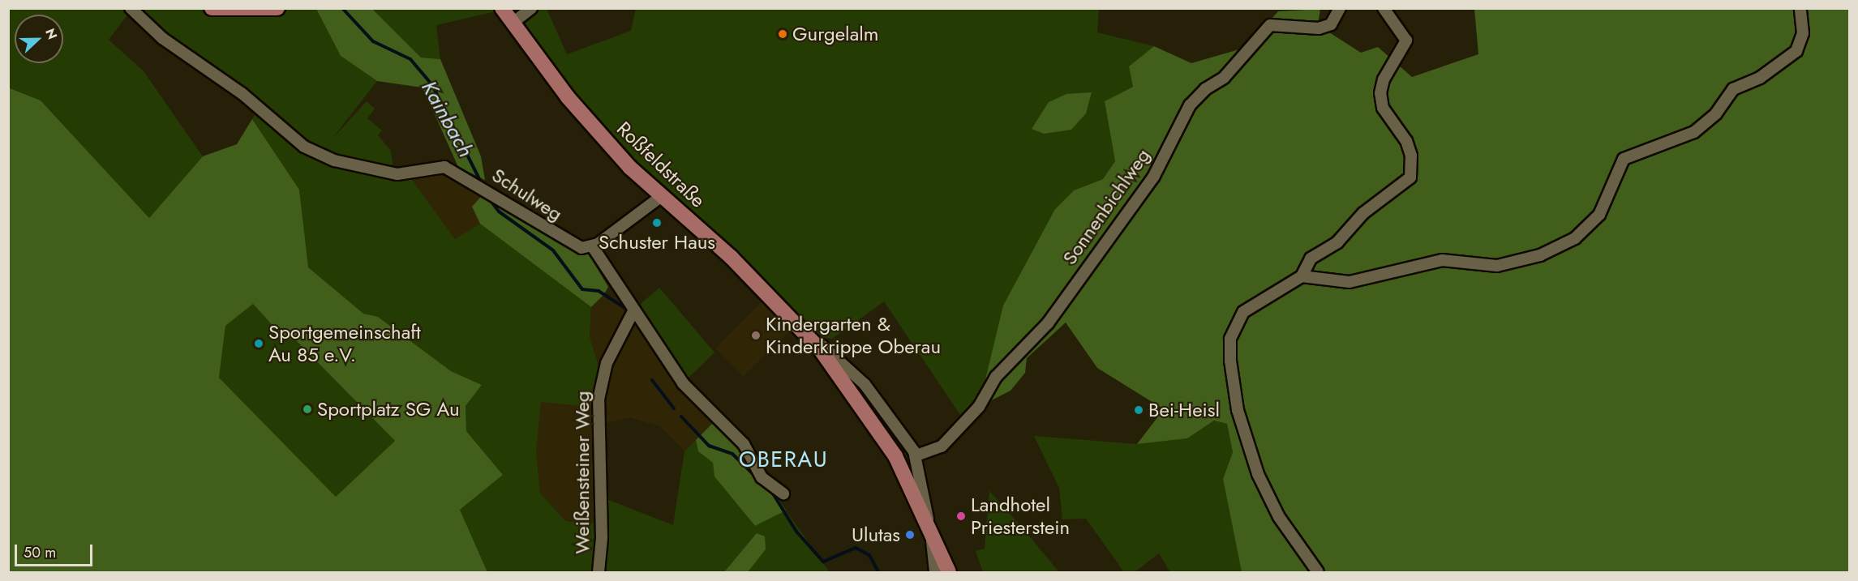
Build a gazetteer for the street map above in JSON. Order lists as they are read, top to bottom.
{
  "streets": {
    "main road": ["Roßfeldstraße"],
    "street": ["Schulweg", "Sonnenbichlweg", "Weißensteiner Weg"]
  },
  "crossings": [
    ["Roßfeldstraße", "Sonnenbichlweg"]
  ],
  "districts": ["OBERAU"],
  "water": ["Kainbach"],
  "places": [
    "Gurgelalm",
    "Schuster Haus",
    "Kindergarten & Kinderkrippe Oberau",
    "Sportgemeinschaft Au 85 e.V.",
    "Sportplatz SG Au",
    "Bei-Heisl",
    "Landhotel Priesterstein",
    "Ulutas"
  ],
  "scale_bar": "50 m",
  "north": "right"
}
